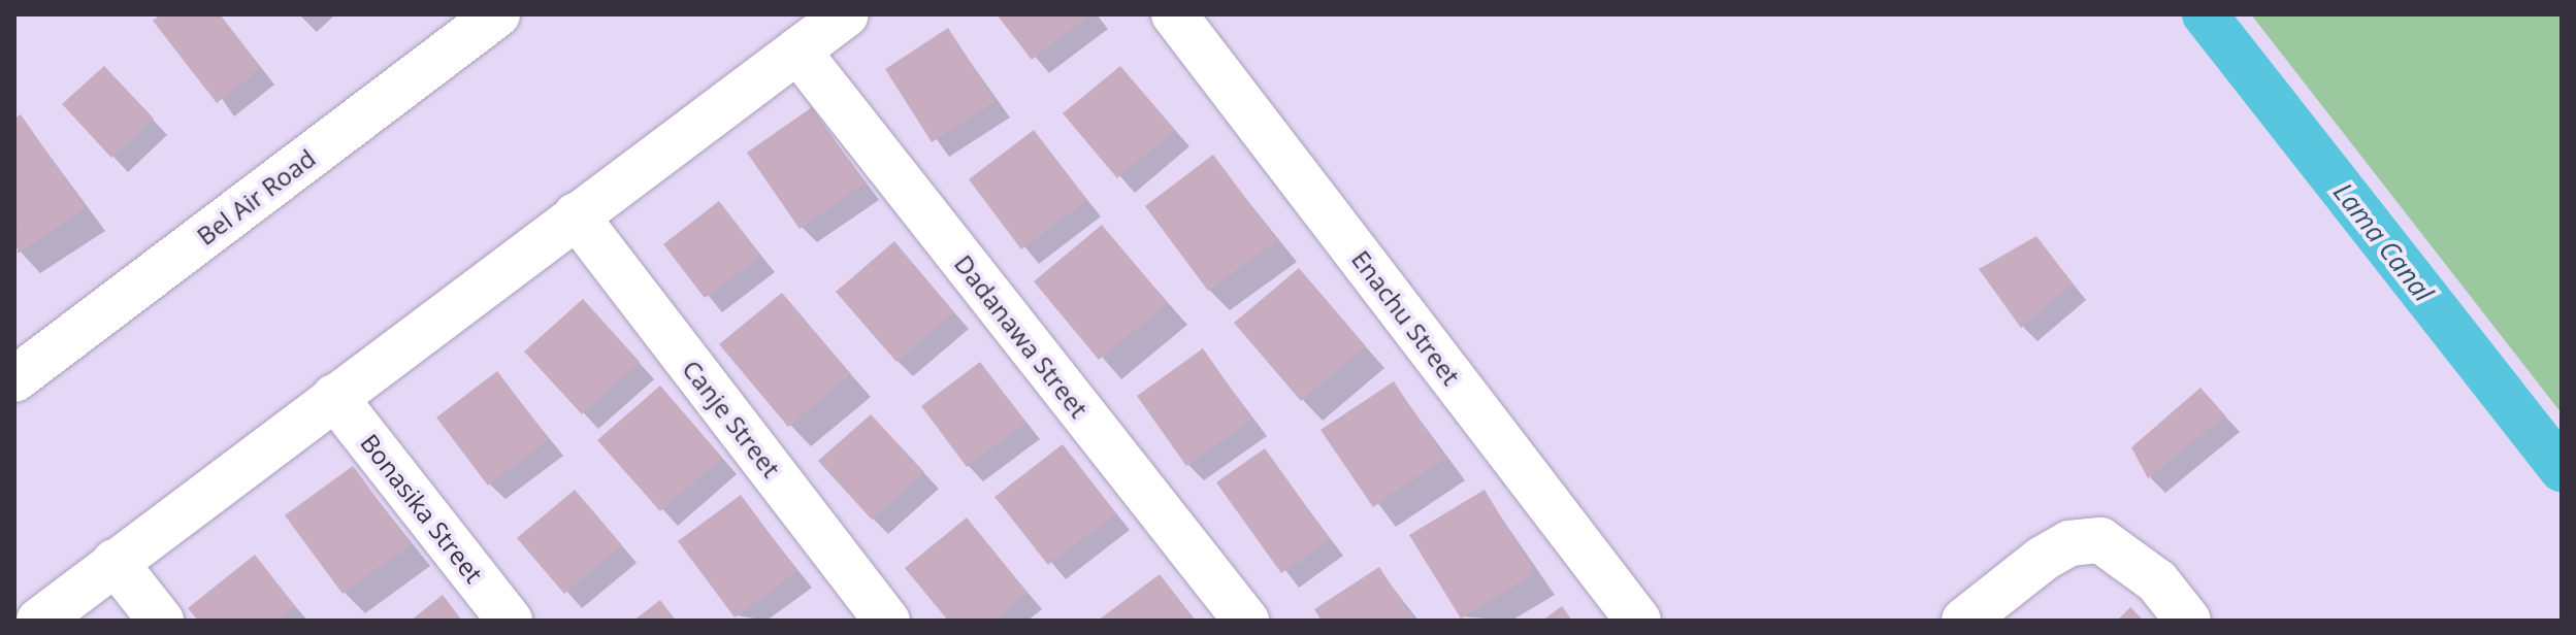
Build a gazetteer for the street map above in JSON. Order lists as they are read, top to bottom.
{
  "streets": {
    "street": [
      "Bel Air Road",
      "Enachu Street",
      "Dadanawa Street",
      "Canje Street",
      "Bonasika Street"
    ]
  },
  "water": ["Lama Canal"]
}
